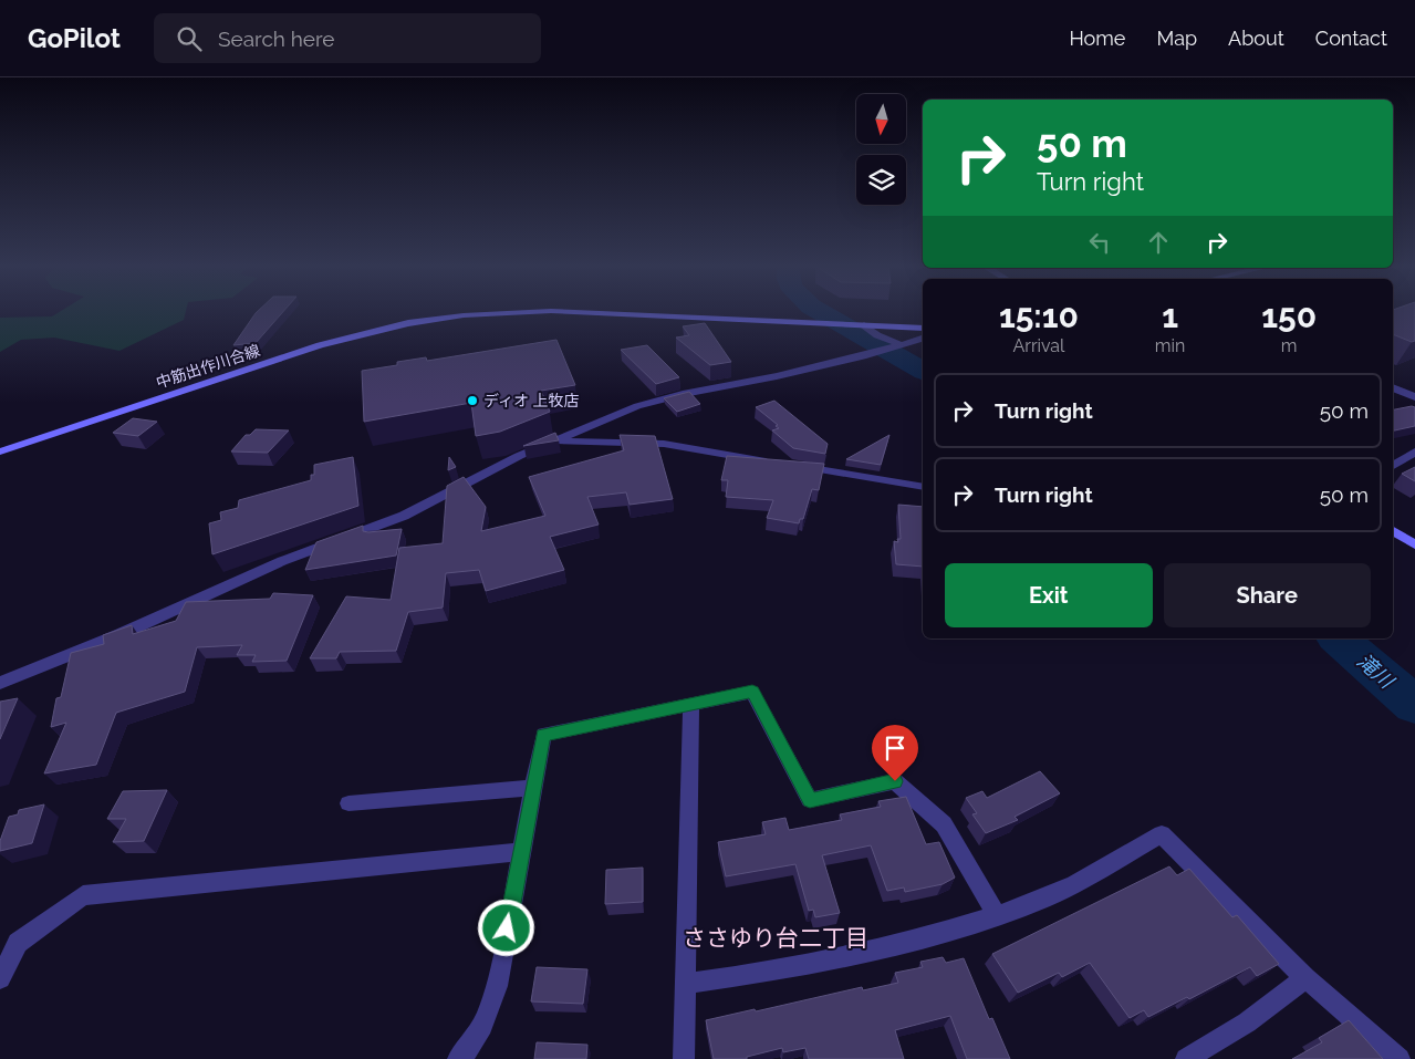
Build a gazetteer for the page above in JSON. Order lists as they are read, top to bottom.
{
  "streets": {
    "main road": ["中筋出作川合線"]
  },
  "districts": ["ささゆり台二丁目"],
  "water": ["滝川"],
  "places": ["ディオ 上牧店"],
  "north": "bottom",
  "page": {
    "header": "GoPilot",
    "search": "Search here",
    "nav": [
      "Home",
      "Map",
      "About",
      "Contact"
    ],
    "turn": ["50 m", "Turn right"],
    "eta": [
      "15:10",
      "Arrival",
      "1",
      "min",
      "150",
      "m"
    ],
    "list": [
      {
        "name": "Turn right",
        "value": "50 m"
      },
      {
        "name": "Turn right",
        "value": "50 m"
      }
    ],
    "buttons": ["Exit", "Share"]
  }
}
